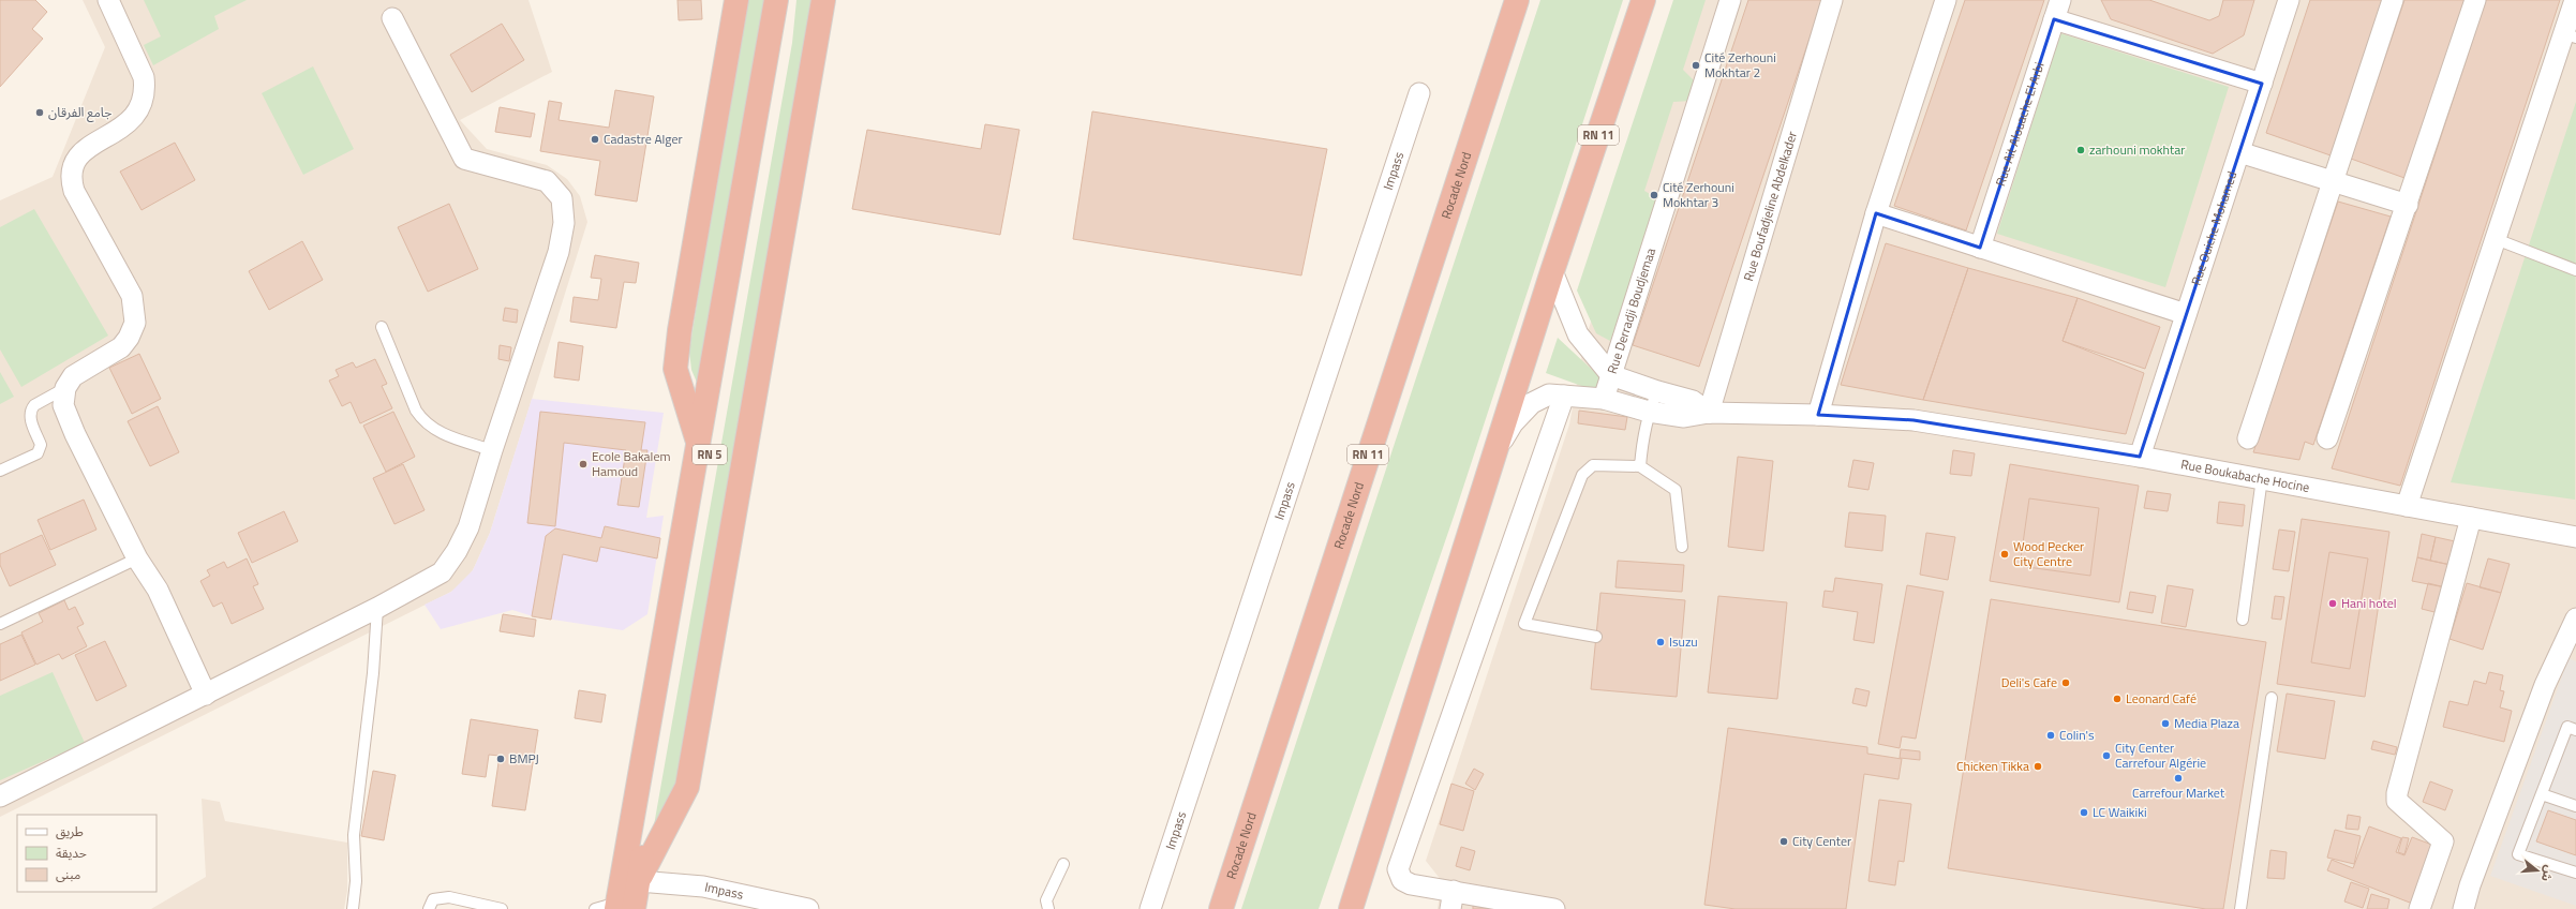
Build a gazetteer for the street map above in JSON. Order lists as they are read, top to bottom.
{
  "streets": {
    "highway": ["RN 11", "Rocade Nord", "RN 5"],
    "street": [
      "Rue Ait Alouache El Arbi",
      "Impass",
      "Rue Boufadjeline Abdelkader",
      "Rue Ouiche Mohamed",
      "Rue Derradji Boudjemaa",
      "Rue Boukabache Hocine"
    ]
  },
  "crossings": [
    ["Impass", "RN 5"],
    ["Rue Boufadjeline Abdelkader", "Rue Derradji Boudjemaa"],
    ["Rue Ouiche Mohamed", "Rue Boukabache Hocine"]
  ],
  "places": [
    "Cité Zerhouni Mokhtar 2",
    "جامع الفرقان",
    "Cadastre Alger",
    "zarhouni mokhtar",
    "Cité Zerhouni Mokhtar 3",
    "Ecole Bakalem Hamoud",
    "Wood Pecker City Centre",
    "Hani hotel",
    "Isuzu",
    "Deli's Cafe",
    "Leonard Café",
    "Media Plaza",
    "Colin's",
    "City Center Carrefour Algérie",
    "BMPJ",
    "Chicken Tikka",
    "Carrefour Market",
    "LC Waikiki",
    "City Center"
  ],
  "legend": ["طريق", "حديقة", "مبنى"],
  "north": "right"
}
